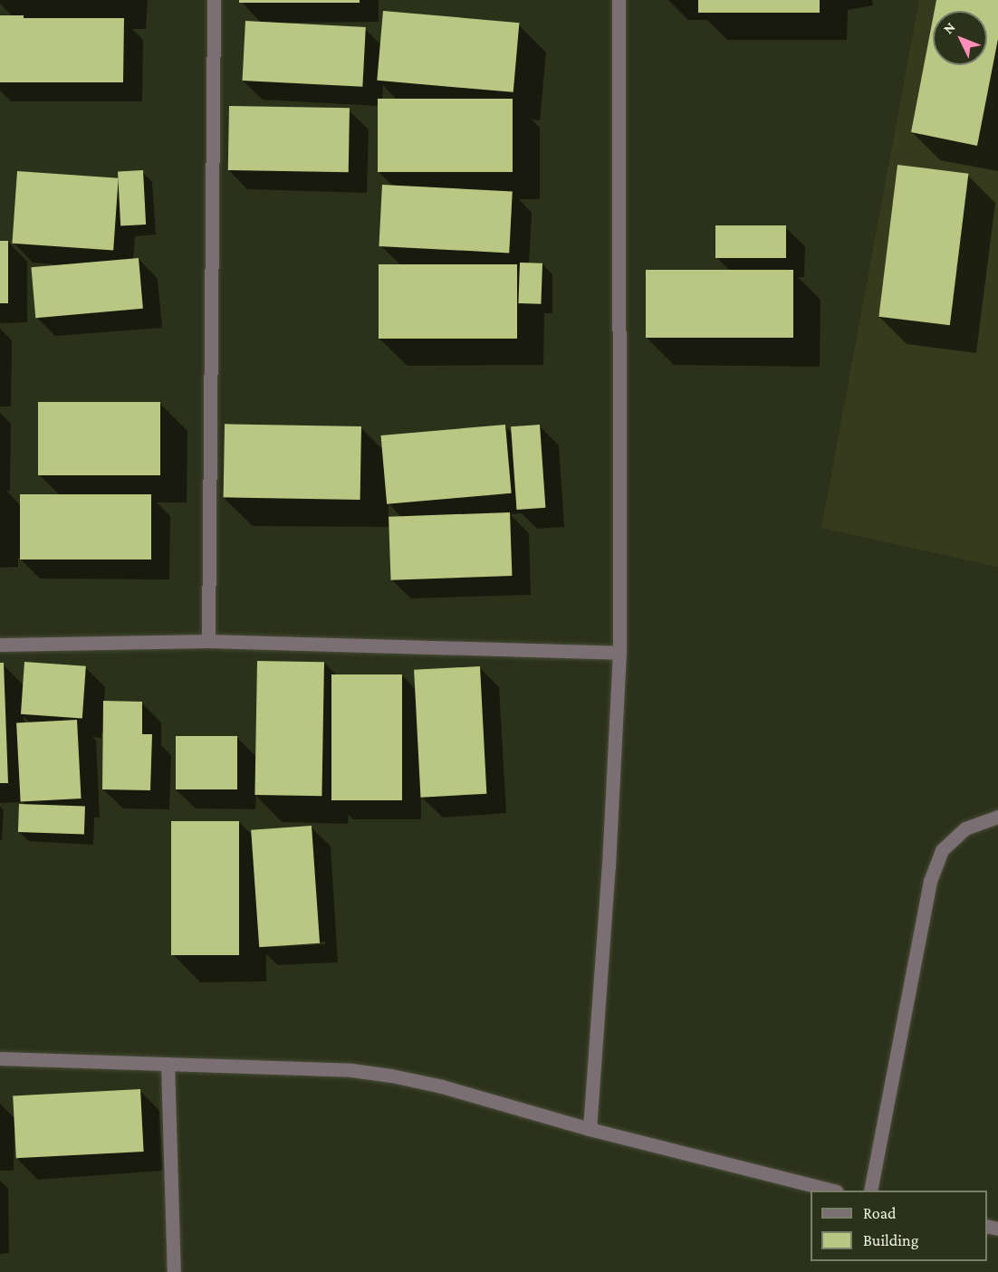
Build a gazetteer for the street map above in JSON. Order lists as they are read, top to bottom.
{
  "legend": ["Road", "Building"],
  "north": "top left"
}
